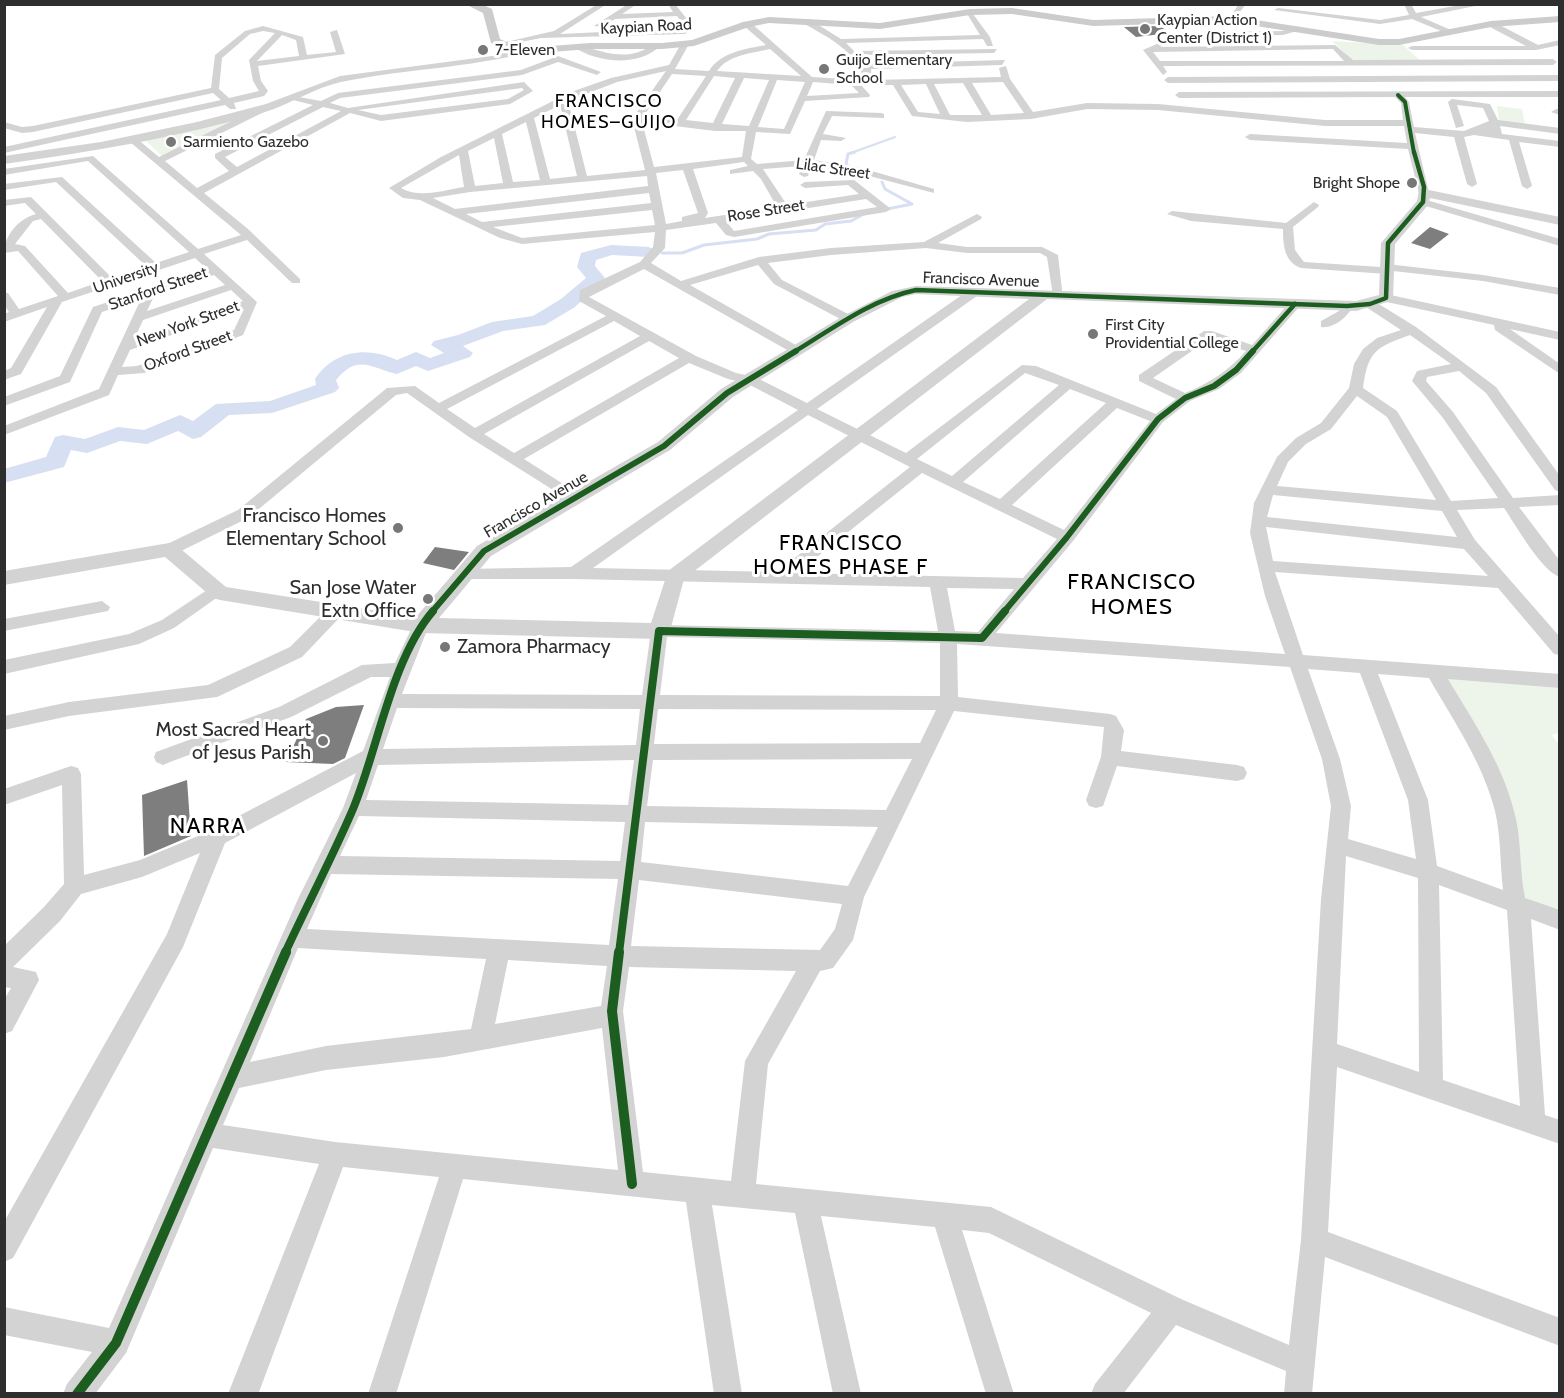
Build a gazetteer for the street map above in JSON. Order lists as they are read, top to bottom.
{
  "streets": {
    "main road": ["Kaypian Road"],
    "street": [
      "Lilac Street",
      "Rose Street",
      "University",
      "Francisco Avenue",
      "Stanford Street",
      "New York Street",
      "Oxford Street"
    ]
  },
  "crossings": [
    ["New York Street", "Oxford Street"]
  ],
  "districts": [
    "FRANCISCO HOMES–GUIJO",
    "FRANCISCO HOMES PHASE F",
    "FRANCISCO HOMES",
    "NARRA"
  ],
  "places": [
    "Kaypian Action Center (District 1)",
    "7-Eleven",
    "Guijo Elementary School",
    "Sarmiento Gazebo",
    "Bright Shope",
    "First City Providential College",
    "Francisco Homes Elementary School",
    "San Jose Water Extn Office",
    "Zamora Pharmacy",
    "Most Sacred Heart of Jesus Parish"
  ]
}
